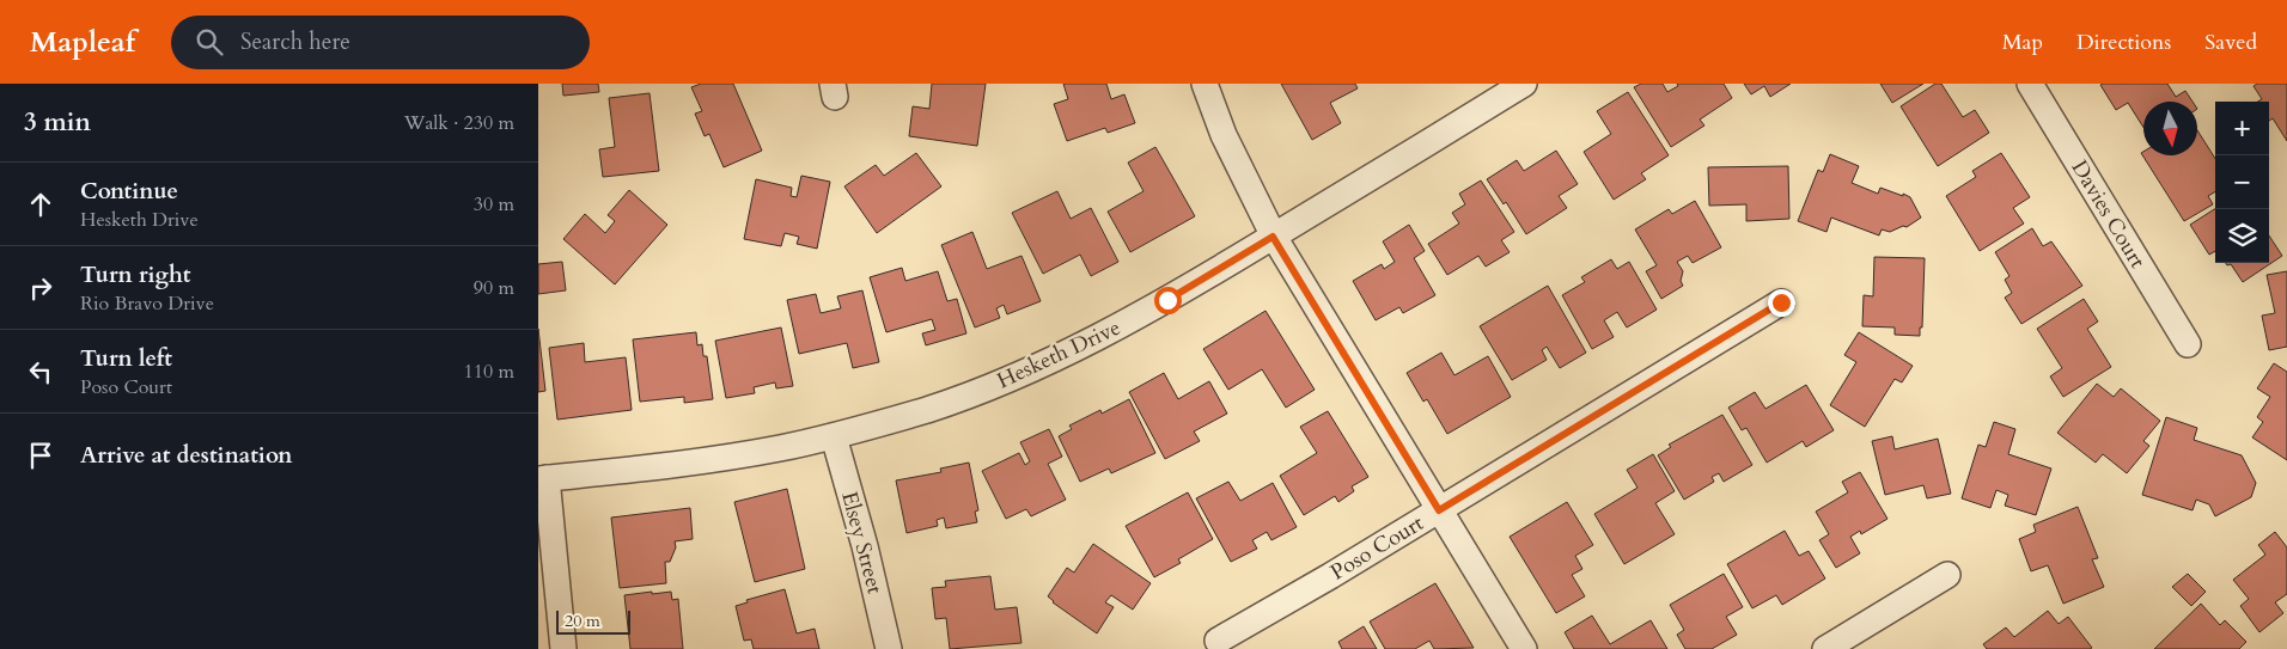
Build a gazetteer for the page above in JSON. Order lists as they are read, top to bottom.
{
  "streets": {
    "street": [
      "Davies Court",
      "Hesketh Drive",
      "Elsey Street",
      "Poso Court"
    ]
  },
  "crossings": [
    ["Hesketh Drive", "Elsey Street"]
  ],
  "scale_bar": "20 m",
  "north": "bottom",
  "page": {
    "header": "Mapleaf",
    "search": "Search here",
    "nav": ["Map", "Directions", "Saved"],
    "heading": ["3 min", "Walk · 230 m"],
    "map_buttons": ["+", "−"],
    "list": [
      ["Continue", "Hesketh Drive", "30 m"],
      ["Turn right", "Rio Bravo Drive", "90 m"],
      ["Turn left", "Poso Court", "110 m"],
      "Arrive at destination"
    ],
    "scale": "20 m"
  }
}
